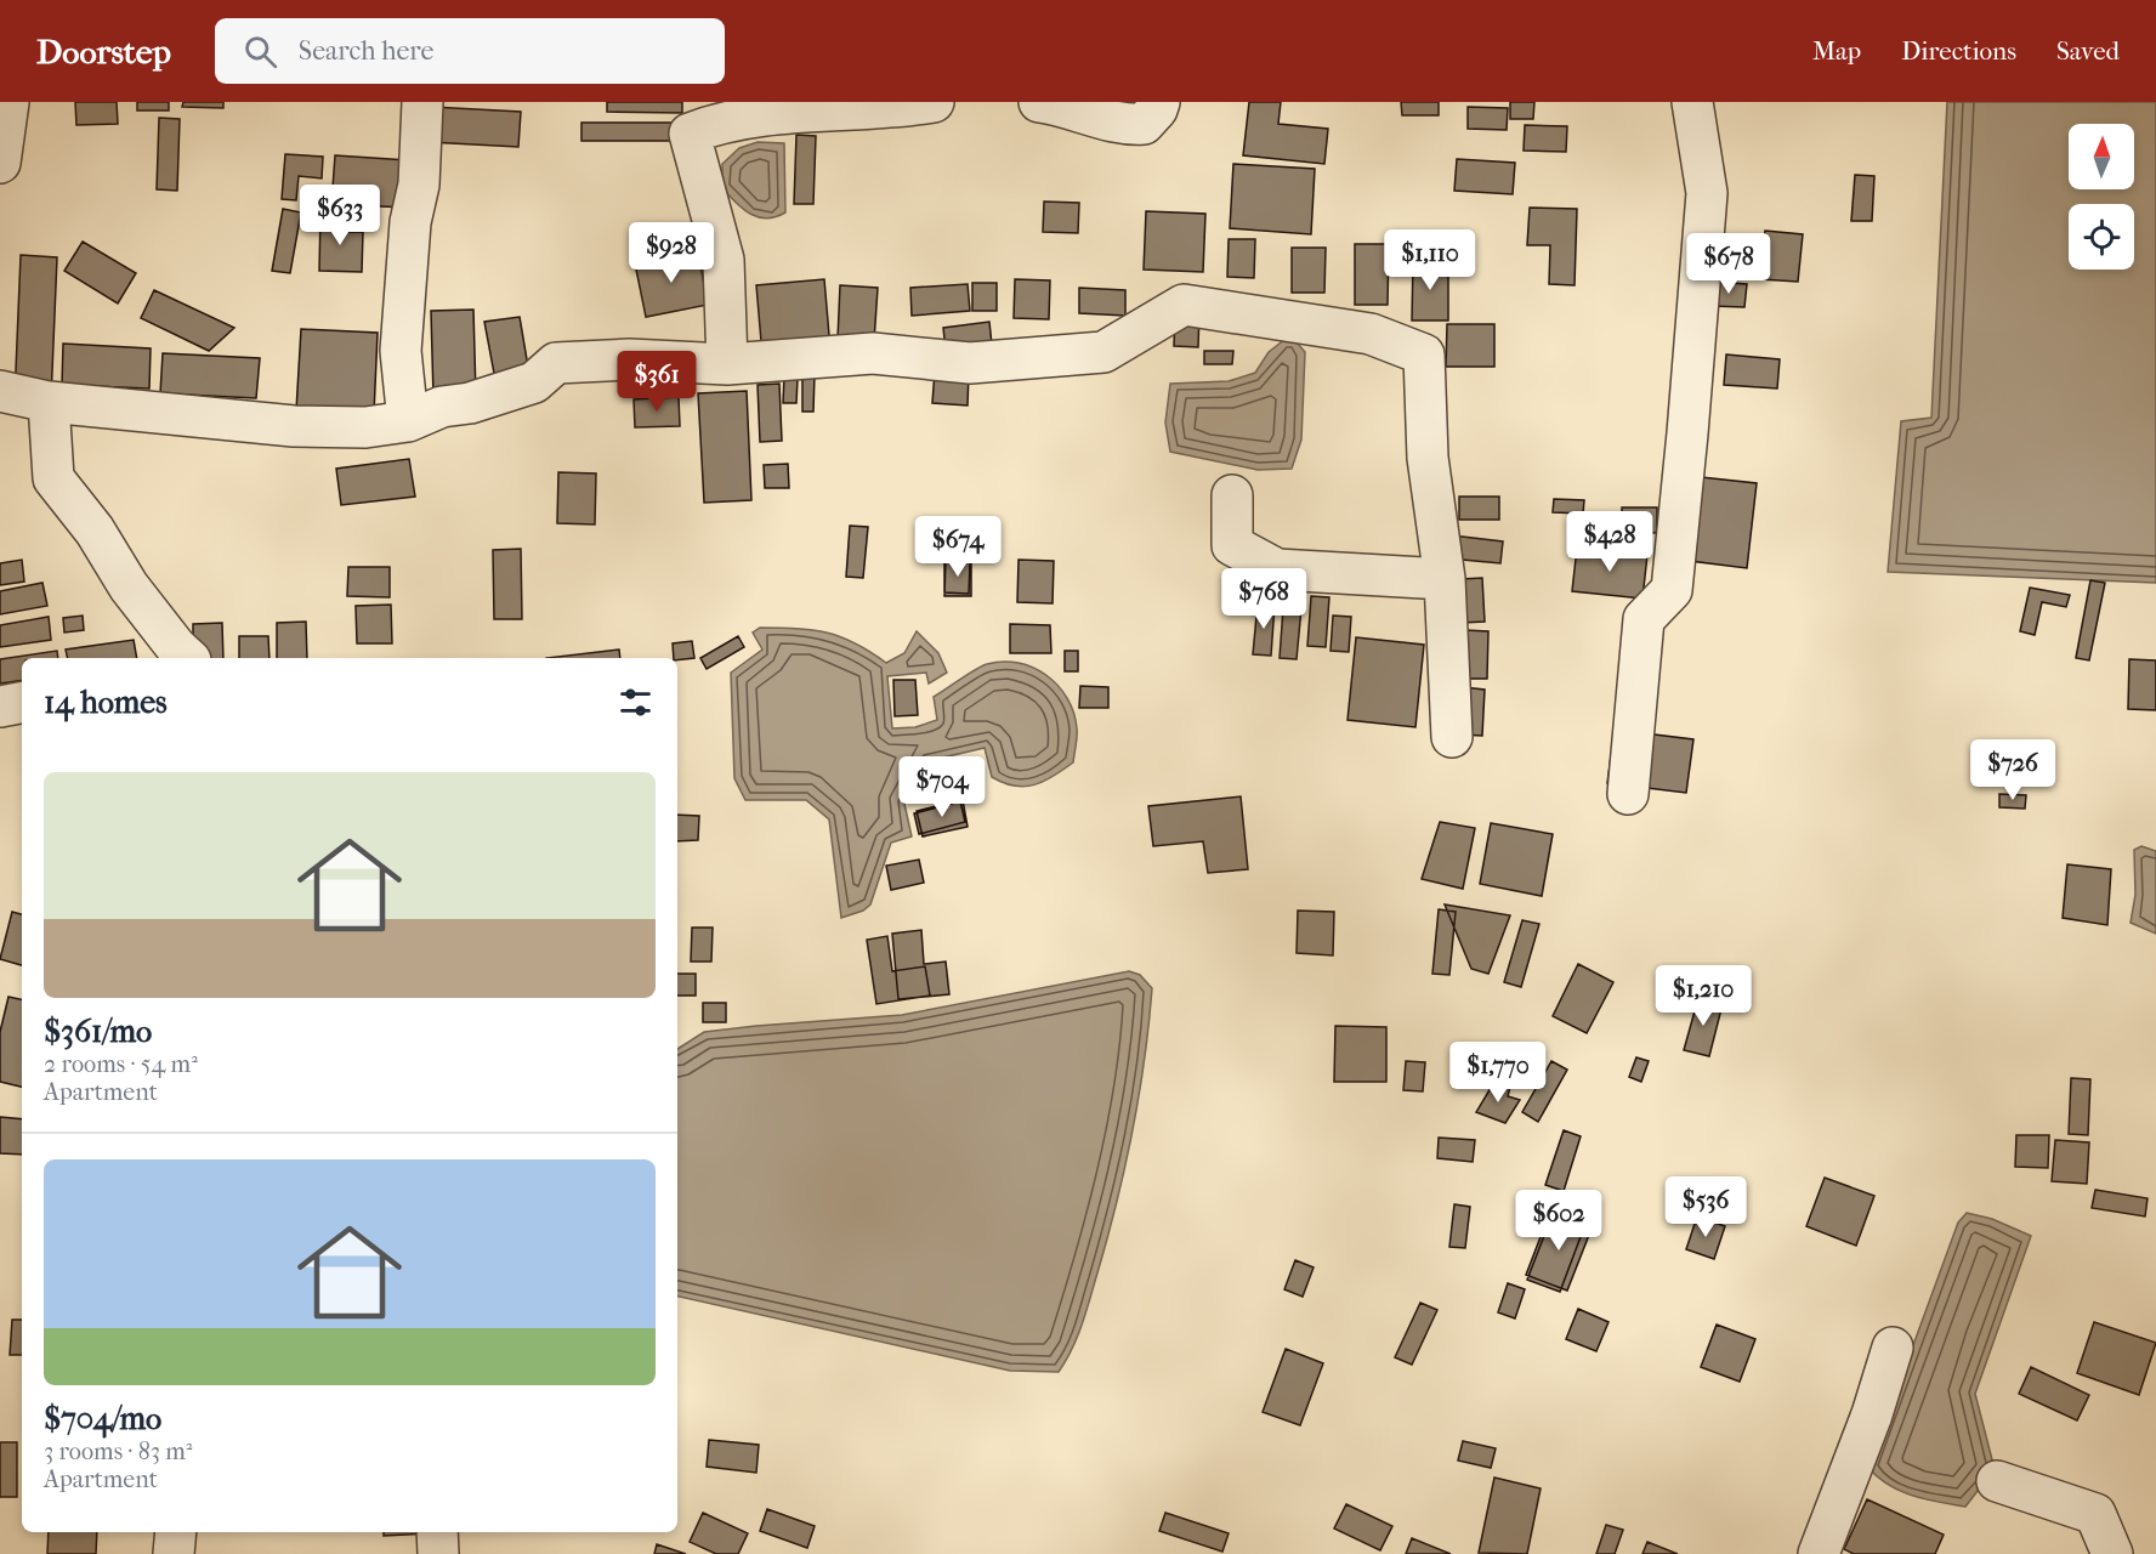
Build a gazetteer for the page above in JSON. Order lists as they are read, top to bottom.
{
  "north": "top",
  "page": {
    "header": "Doorstep",
    "search": "Search here",
    "nav": ["Map", "Directions", "Saved"],
    "price": [
      "$633",
      "$928",
      "$1,110",
      "$678",
      "$361",
      "$428",
      "$674",
      "$768",
      "$726",
      "$704",
      "$1,210",
      "$1,770",
      "$536",
      "$602"
    ],
    "heading": "14 homes",
    "list": [
      {
        "name": "$361/mo",
        "note": "2 rooms · 54 m² · Apartment"
      },
      {
        "name": "$704/mo",
        "note": "3 rooms · 83 m² · Apartment"
      }
    ]
  }
}
